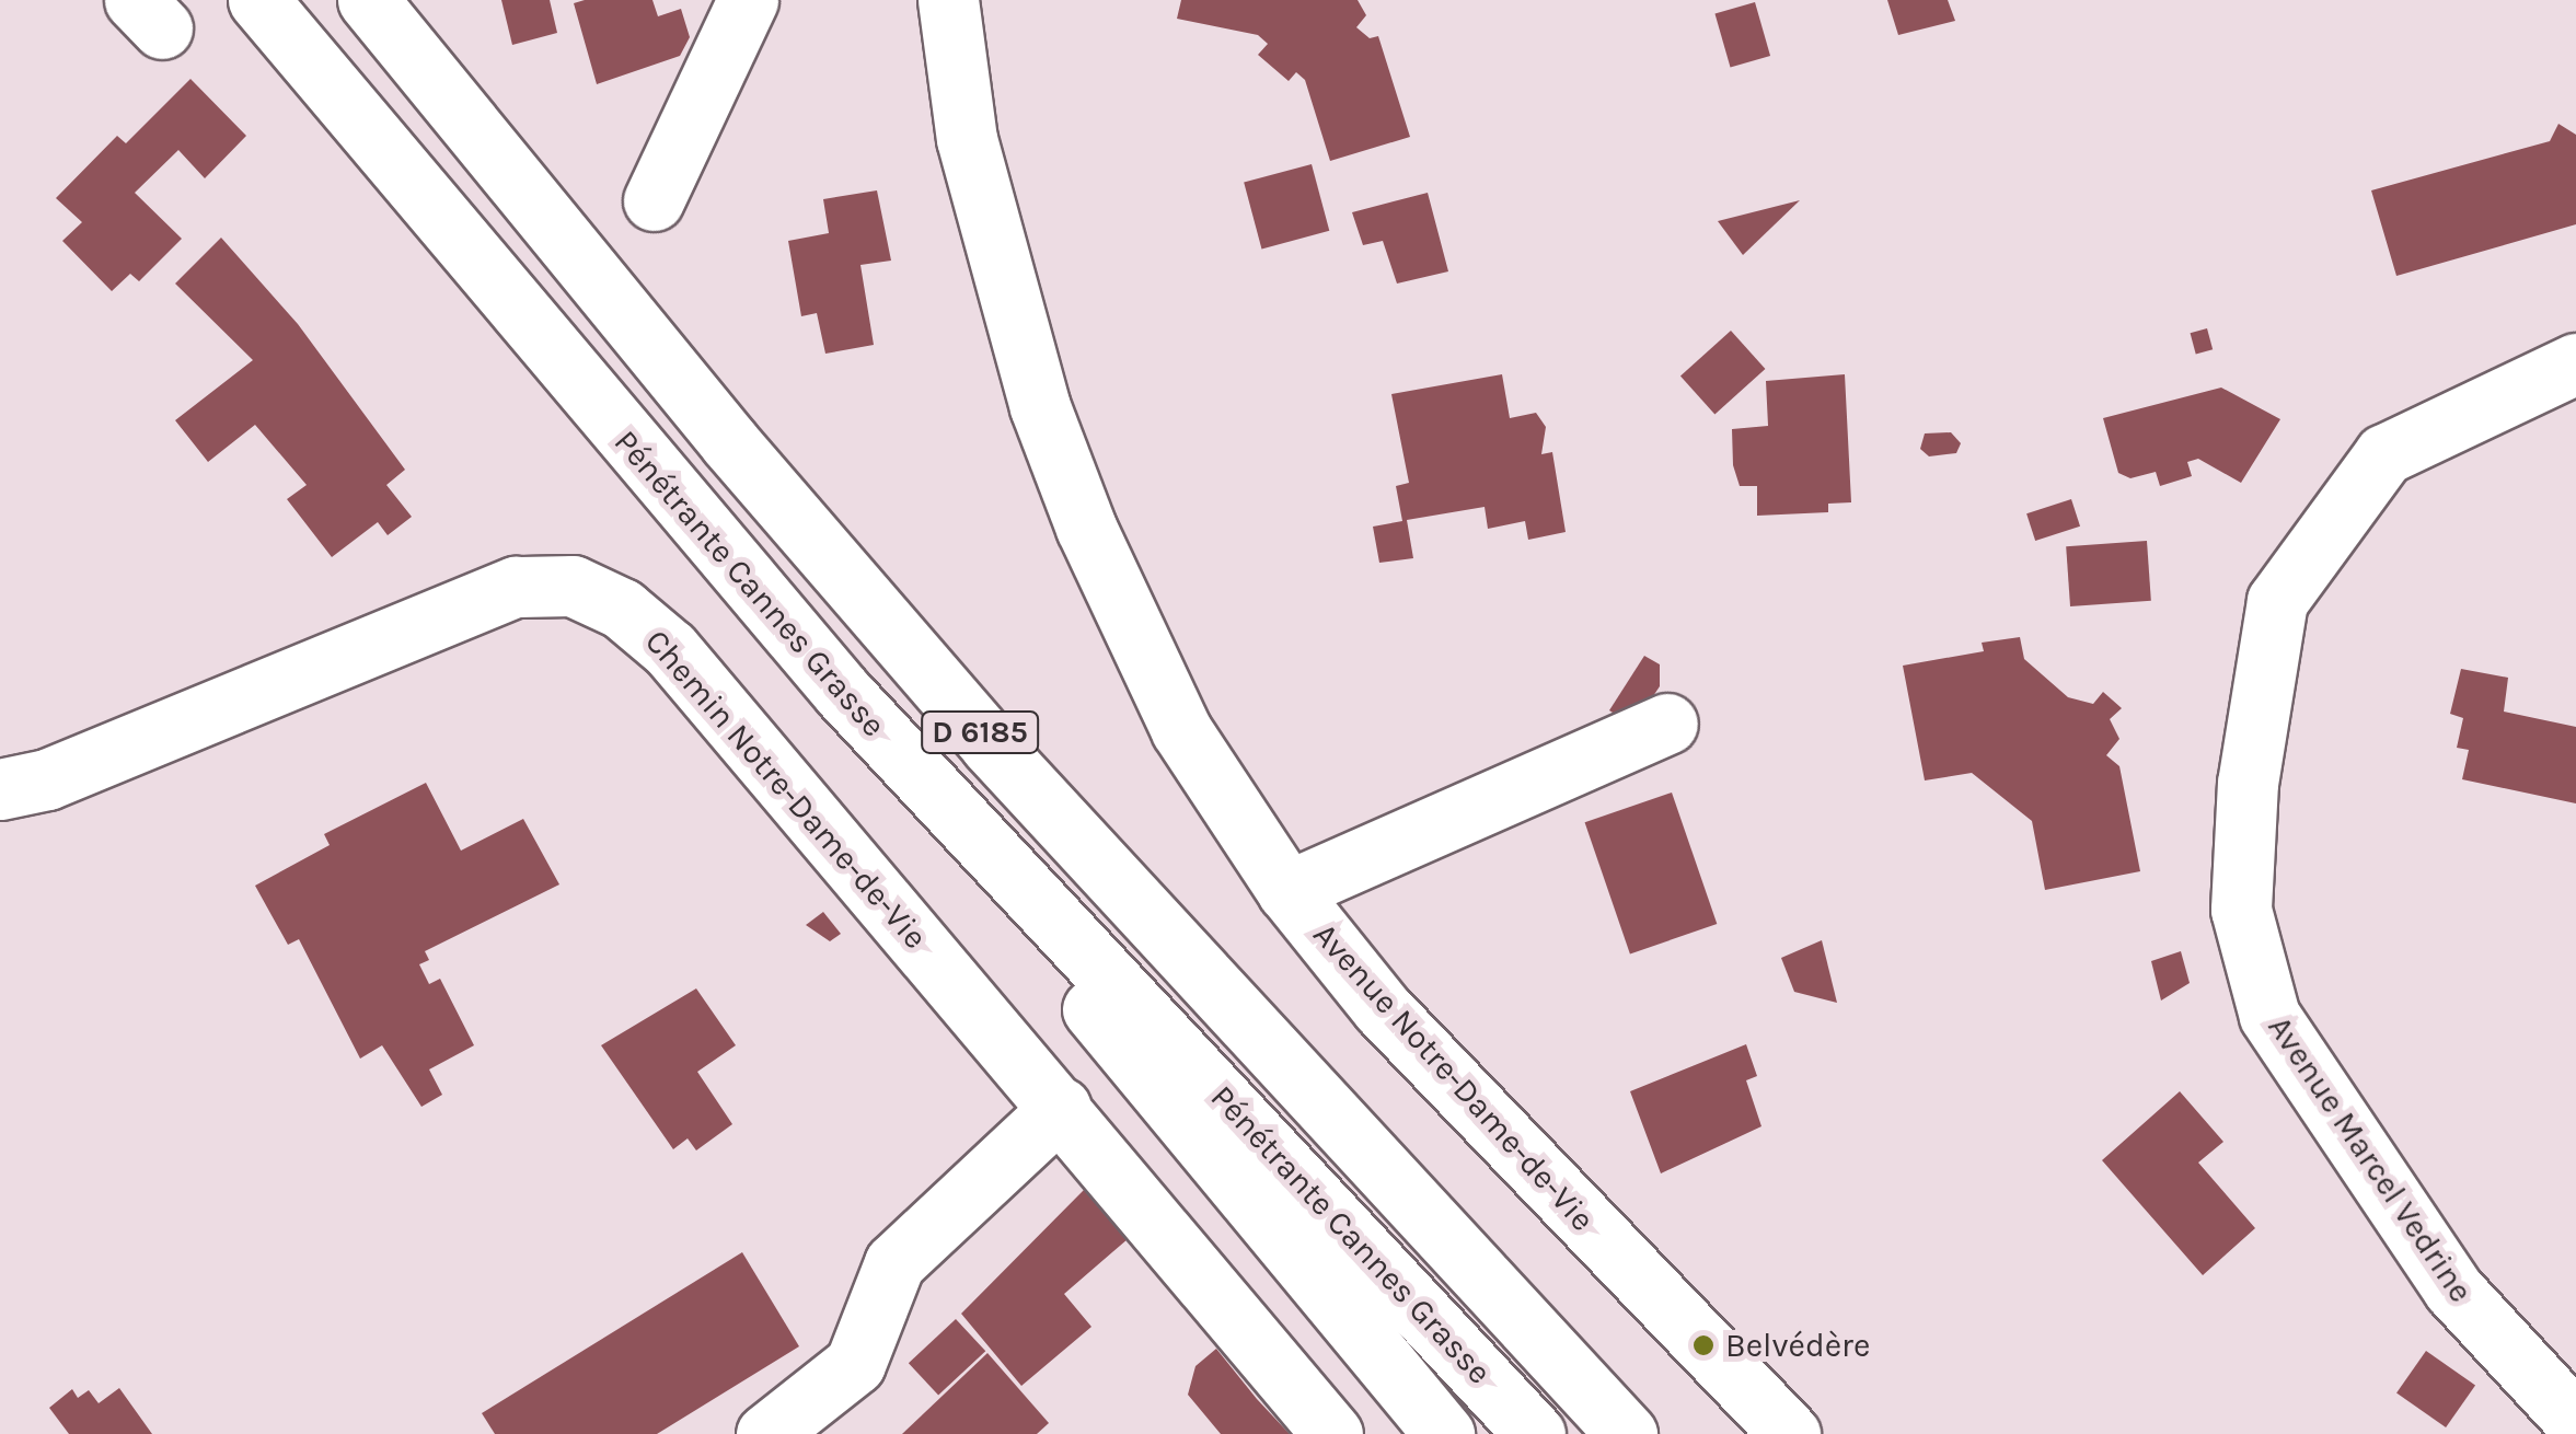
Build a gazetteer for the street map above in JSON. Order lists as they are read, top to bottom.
{
  "streets": {
    "main road": [
      "Pénétrante Cannes Grasse",
      "D 6185",
      "Chemin Notre-Dame-de-Vie",
      "Avenue Notre-Dame-de-Vie",
      "Avenue Marcel Vedrine"
    ]
  },
  "places": ["Belvédère"]
}
